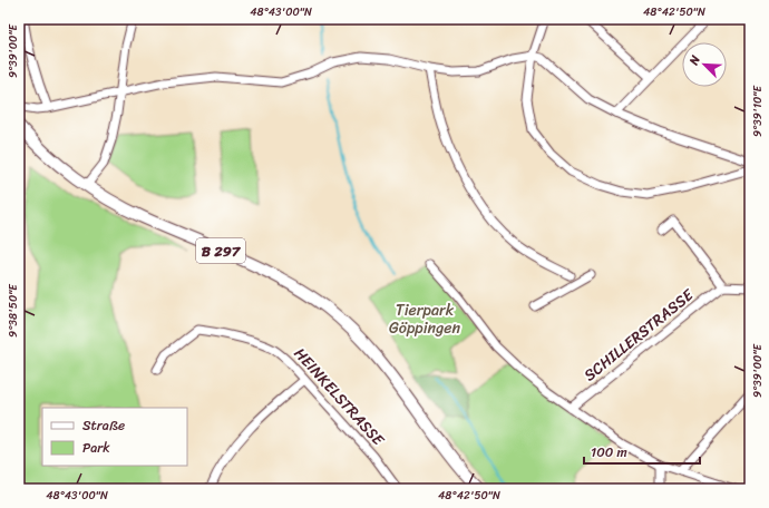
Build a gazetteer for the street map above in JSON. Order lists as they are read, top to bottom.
{
  "streets": {
    "main road": ["B 297"],
    "street": ["SCHILLERSTRASSE", "HEINKELSTRASSE"]
  },
  "parks": ["Tierpark Göppingen"],
  "legend": ["Straße", "Park"],
  "scale_bar": "100 m",
  "north": "top left",
  "coordinates": [
    "48°43'00\"N",
    "48°42'50\"N",
    "9°39'00\"E",
    "9°39'10\"E",
    "9°38'50\"E"
  ]
}
